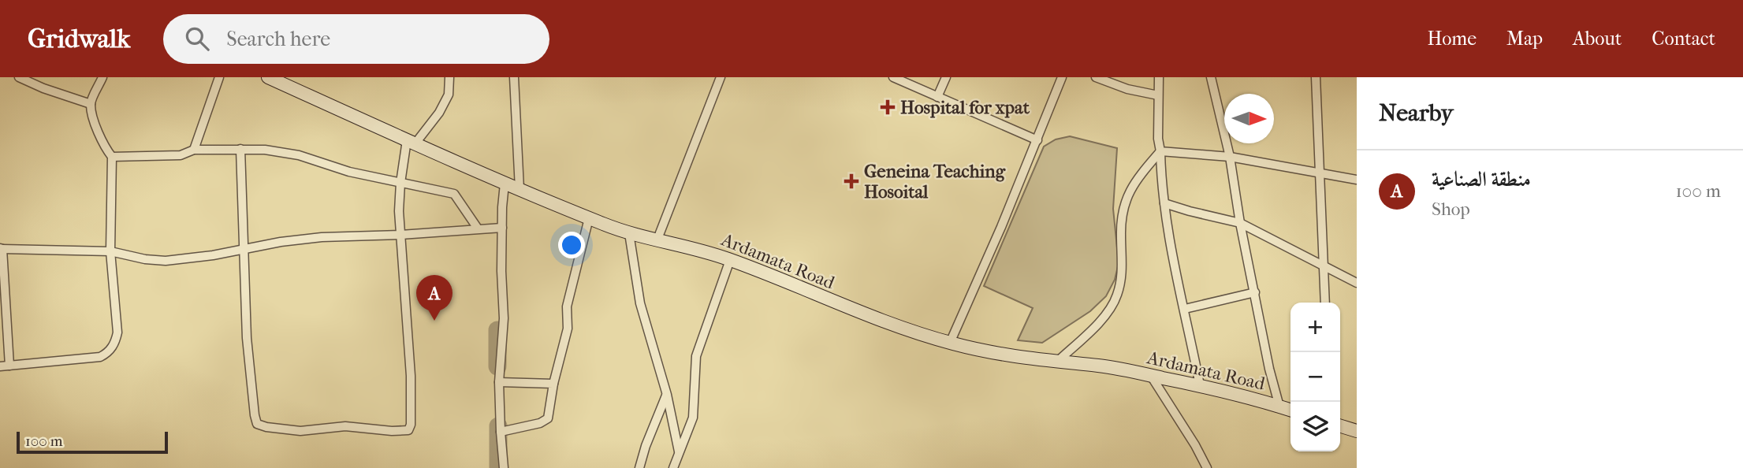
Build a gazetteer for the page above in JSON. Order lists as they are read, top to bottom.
{
  "streets": {
    "main road": ["Ardamata Road"]
  },
  "places": {
    "health": ["Hospital for xpat", "Geneina Teaching Hosoital"]
  },
  "scale_bar": "100 m",
  "north": "right",
  "page": {
    "header": "Gridwalk",
    "search": "Search here",
    "nav": [
      "Home",
      "Map",
      "About",
      "Contact"
    ],
    "heading": "Nearby",
    "list": [
      {
        "mark": "A",
        "name": "منطقة الصناعية",
        "note": "Shop",
        "value": "100 m"
      }
    ],
    "pins": "A",
    "map_buttons": ["+", "−"],
    "scale": "100 m"
  }
}
